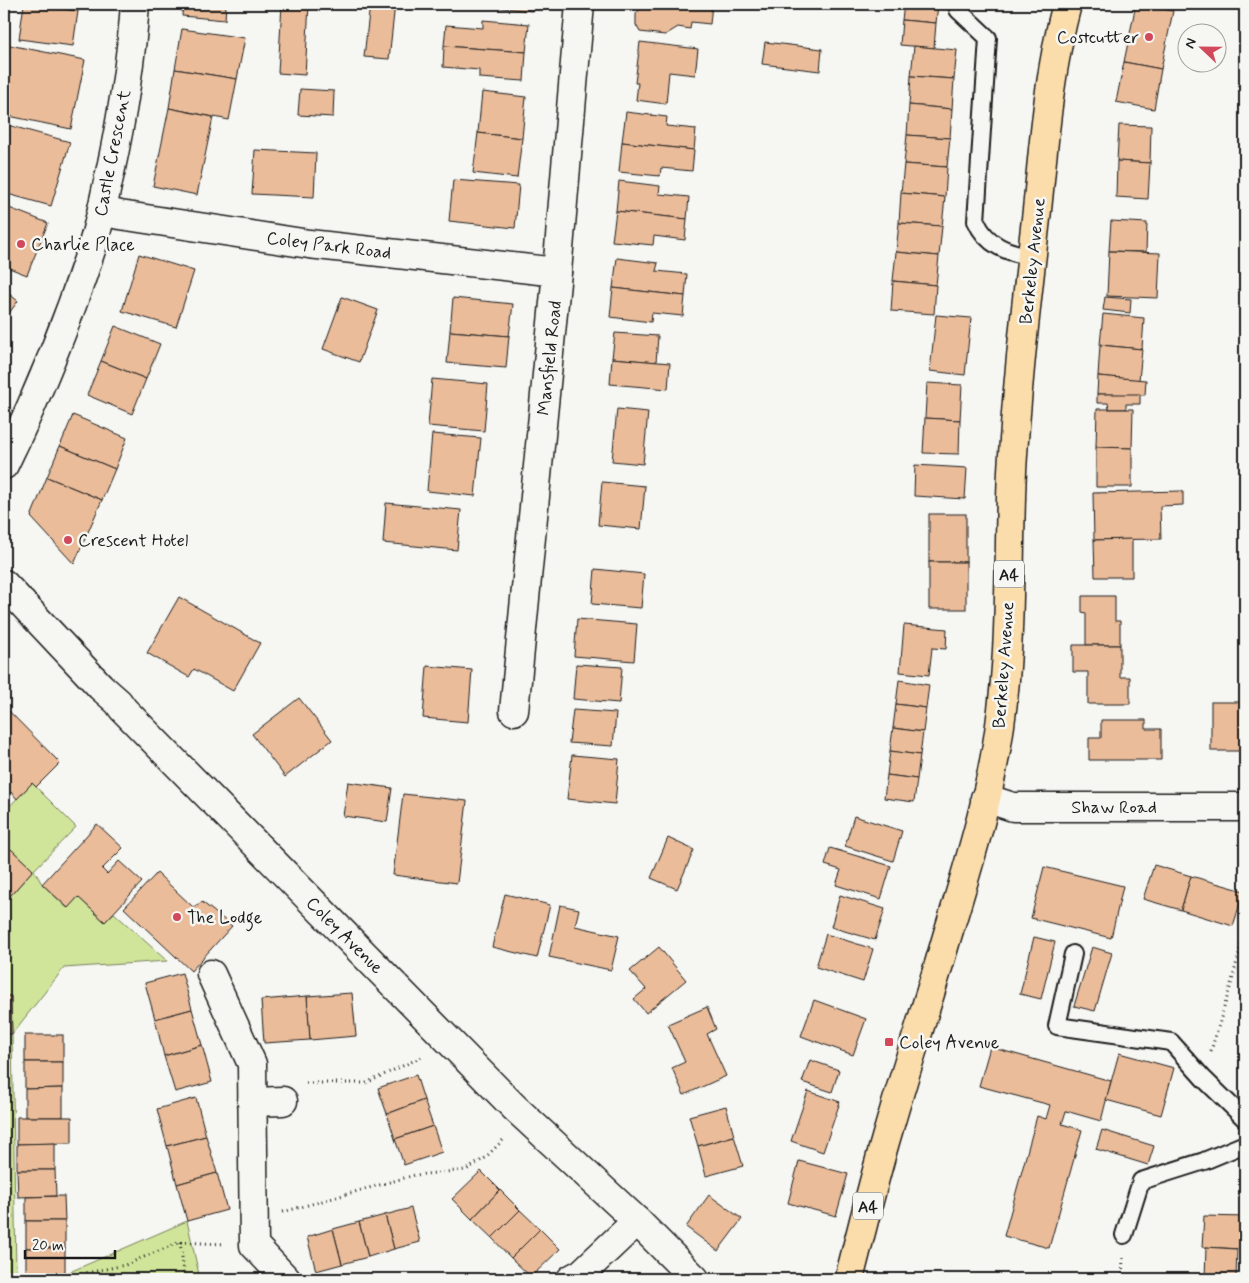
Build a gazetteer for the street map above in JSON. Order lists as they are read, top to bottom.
{
  "streets": {
    "main road": ["Berkeley Avenue", "A4"],
    "street": [
      "Castle Crescent",
      "Coley Park Road",
      "Mansfield Road",
      "Shaw Road",
      "Coley Avenue"
    ]
  },
  "crossings": [
    ["Castle Crescent", "Coley Park Road"],
    ["Coley Park Road", "Mansfield Road"],
    ["Berkeley Avenue", "Shaw Road"]
  ],
  "places": {
    "other": [
      "Costcutter",
      "Charlie Place",
      "Crescent Hotel",
      "The Lodge"
    ],
    "transit": ["Coley Avenue"]
  },
  "scale_bar": "20 m",
  "north": "left"
}
